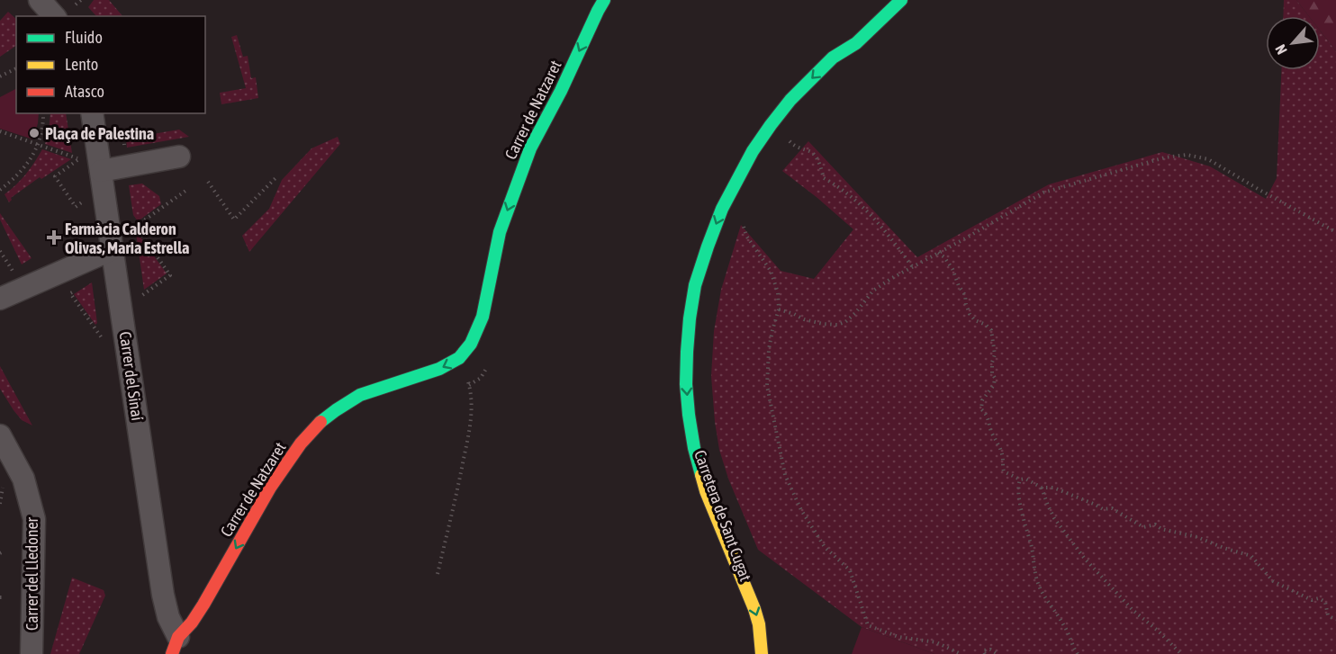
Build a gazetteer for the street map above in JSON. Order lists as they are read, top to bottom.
{
  "streets": {
    "street": [
      "Carrer de Natzaret",
      "Carrer del Sinaí",
      "Carretera de Sant Cugat",
      "Carrer del Lledoner"
    ]
  },
  "crossings": [
    ["Carrer de Natzaret", "Carrer del Sinaí"]
  ],
  "one_way": ["Carrer de Natzaret", "Carretera de Sant Cugat"],
  "places": {
    "other": ["Plaça de Palestina"],
    "health": ["Farmàcia Calderon Olivas, Maria Estrella"]
  },
  "legend": ["Fluido", "Lento", "Atasco"],
  "north": "bottom left"
}
